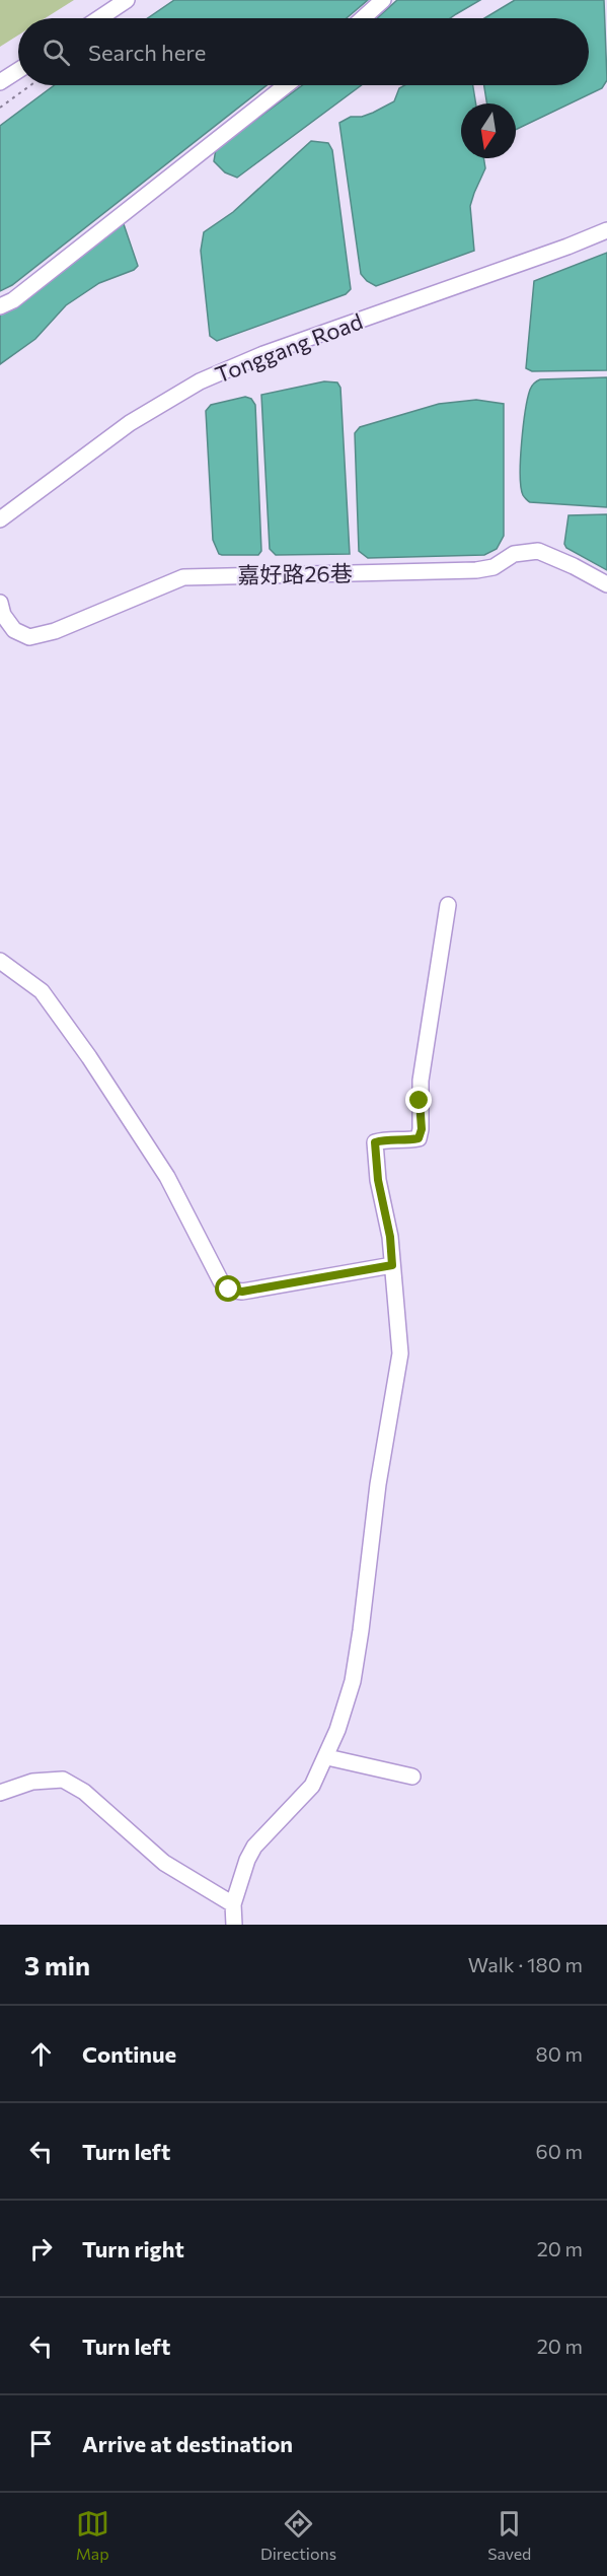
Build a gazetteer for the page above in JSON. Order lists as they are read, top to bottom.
{
  "streets": {
    "street": ["Tonggang Road", "嘉好路26巷"]
  },
  "north": "bottom",
  "page": {
    "search": "Search here",
    "heading": ["3 min", "Walk · 180 m"],
    "list": [
      ["Continue", "80 m"],
      ["Turn left", "60 m"],
      ["Turn right", "20 m"],
      ["Turn left", "20 m"],
      "Arrive at destination"
    ],
    "nav": ["Map", "Directions", "Saved"]
  }
}
